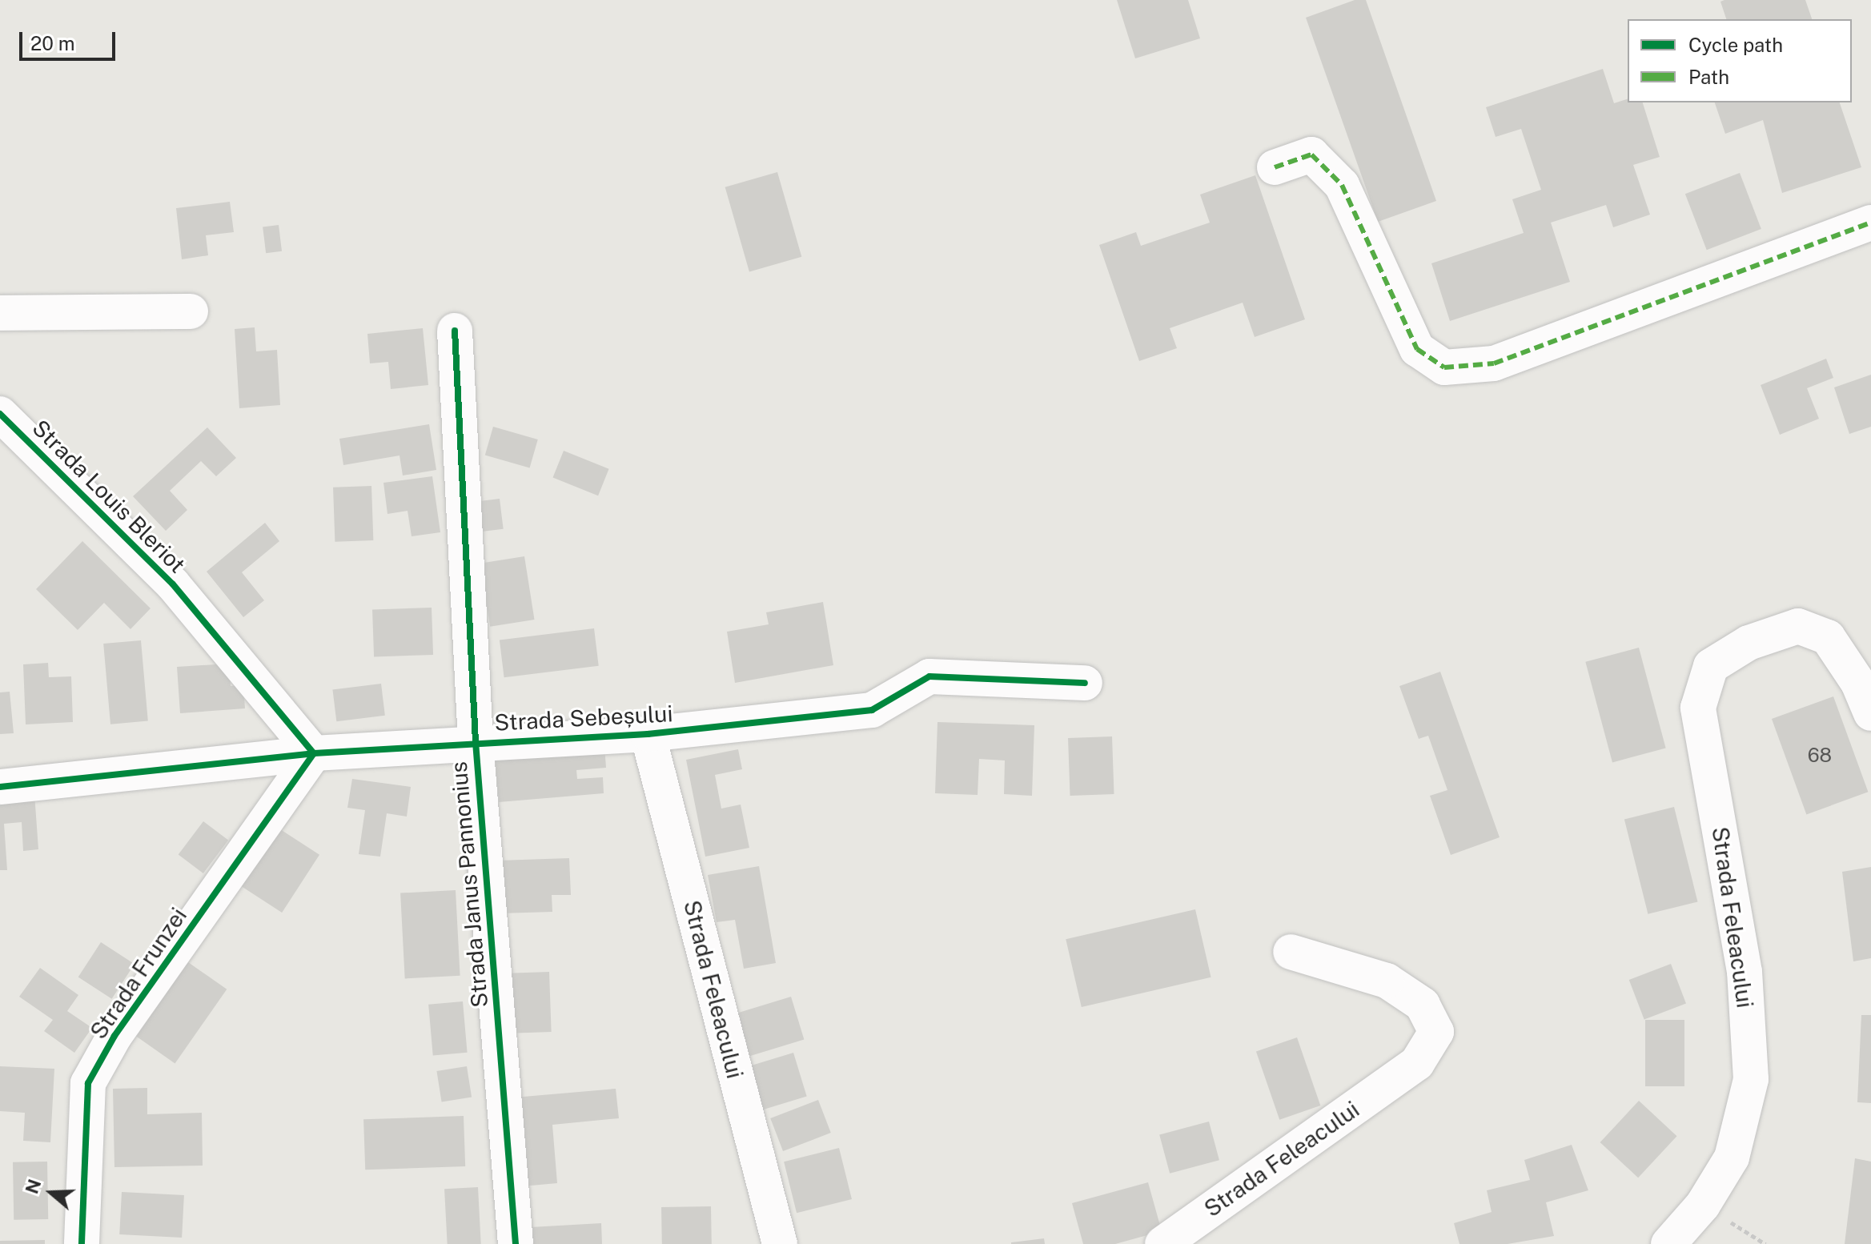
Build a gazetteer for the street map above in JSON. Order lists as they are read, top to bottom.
{
  "streets": {
    "street": [
      "Strada Louis Bleriot",
      "Strada Sebeșului",
      "Strada Janus Pannonius",
      "Strada Feleacului",
      "Strada Frunzei"
    ]
  },
  "crossings": [
    ["Strada Louis Bleriot", "Strada Sebeșului"],
    ["Strada Louis Bleriot", "Strada Frunzei"],
    ["Strada Sebeșului", "Strada Janus Pannonius"],
    ["Strada Sebeșului", "Strada Feleacului"],
    ["Strada Sebeșului", "Strada Frunzei"]
  ],
  "house_numbers": ["68"],
  "legend": ["Cycle path", "Path"],
  "scale_bar": "20 m",
  "north": "left"
}
